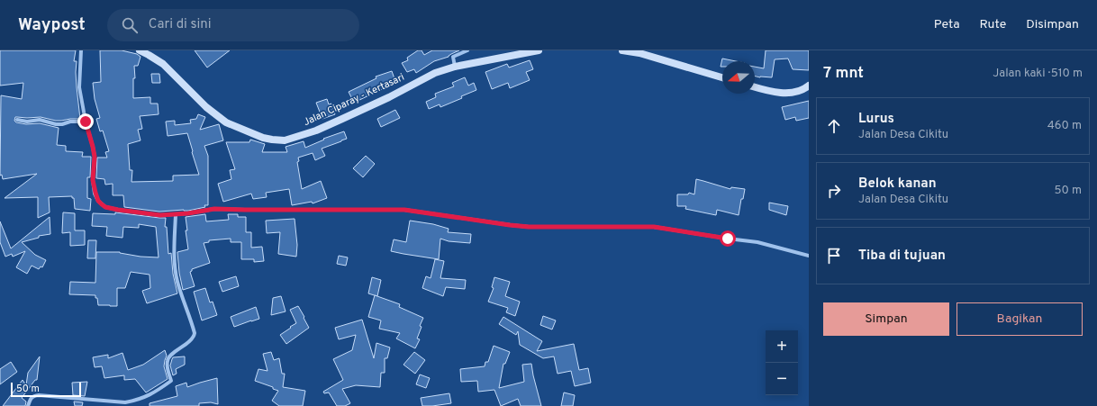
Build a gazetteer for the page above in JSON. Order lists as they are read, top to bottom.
{
  "streets": {
    "main road": ["Jalan Ciparay - Kertasari"]
  },
  "scale_bar": "50 m",
  "north": "left",
  "page": {
    "header": "Waypost",
    "search": "Cari di sini",
    "nav": ["Peta", "Rute", "Disimpan"],
    "heading": ["7 mnt", "Jalan kaki · 510 m"],
    "list": [
      ["Lurus", "Jalan Desa Cikitu", "460 m"],
      ["Belok kanan", "Jalan Desa Cikitu", "50 m"],
      "Tiba di tujuan"
    ],
    "buttons": ["Simpan", "Bagikan"],
    "map_buttons": ["+", "−"],
    "scale": "50 m"
  }
}
